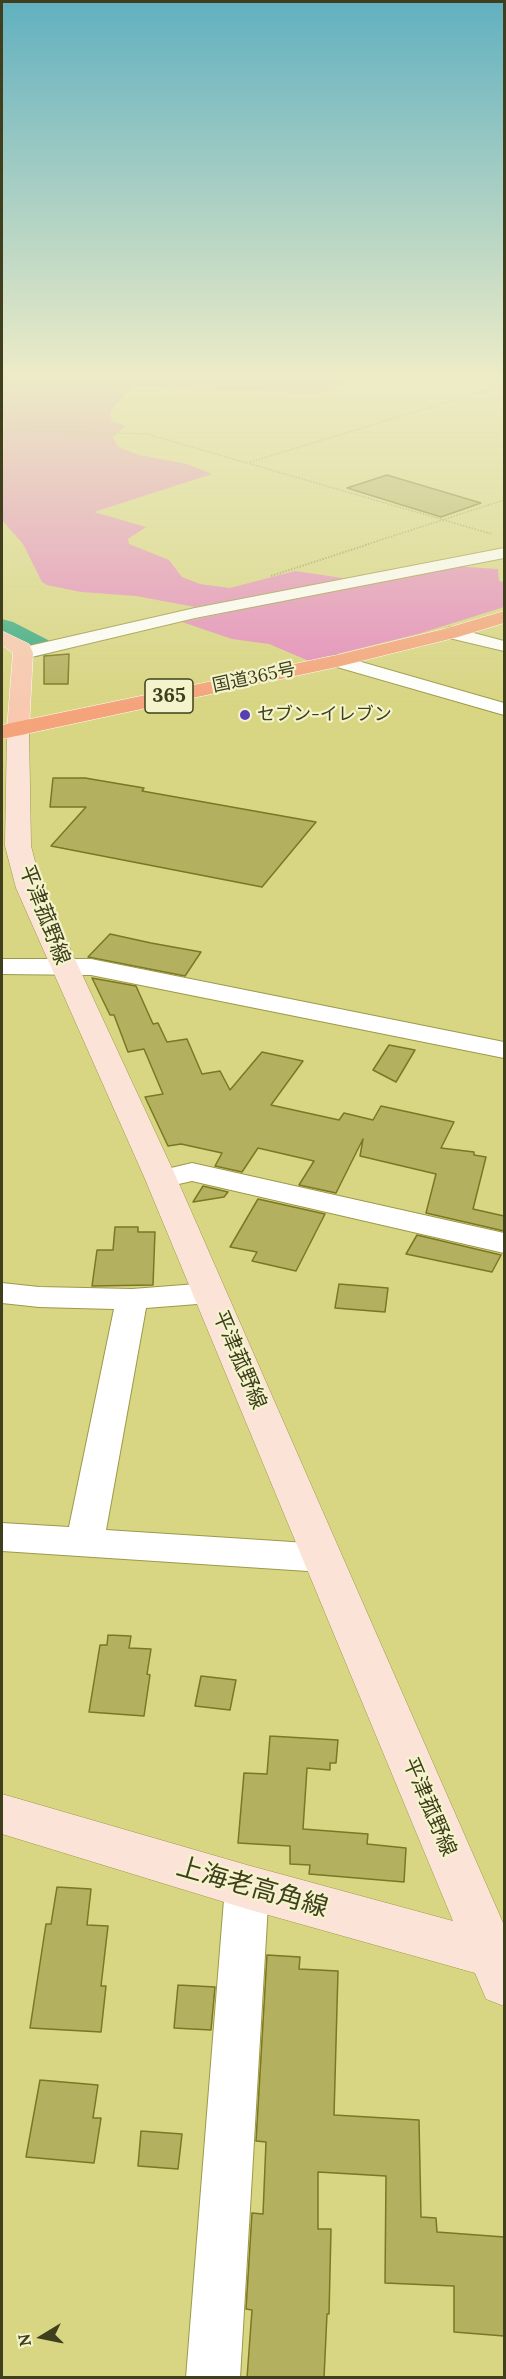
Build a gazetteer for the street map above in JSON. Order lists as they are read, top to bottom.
{
  "streets": {
    "highway": ["国道365号", "365"],
    "main road": ["平津菰野線", "上海老高角線"]
  },
  "crossings": [
    ["国道365号", "平津菰野線"],
    ["平津菰野線", "上海老高角線"]
  ],
  "places": ["セブン-イレブン"],
  "north": "left"
}
